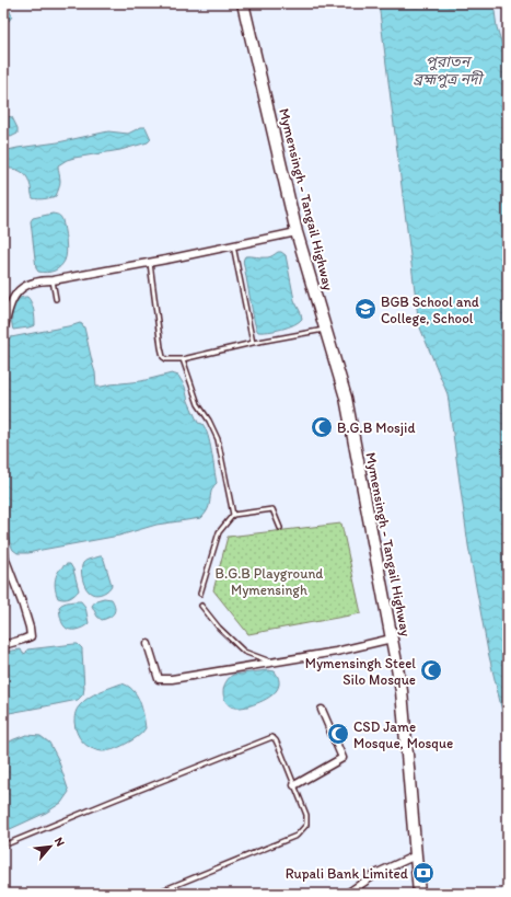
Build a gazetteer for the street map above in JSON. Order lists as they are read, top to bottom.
{
  "streets": {
    "highway": ["Mymensingh - Tangail Highway"]
  },
  "water": ["পুরাতন ব্রহ্মপুত্র নদী"],
  "parks": ["B.G.B Playground Mymensingh"],
  "places": {
    "school or university": ["BGB School and College, School"],
    "mosque": ["B.G.B Mosjid", "Mymensingh Steel Silo Mosque", "CSD Jame Mosque, Mosque"],
    "bank": ["Rupali Bank Limited"]
  },
  "north": "top right"
}
